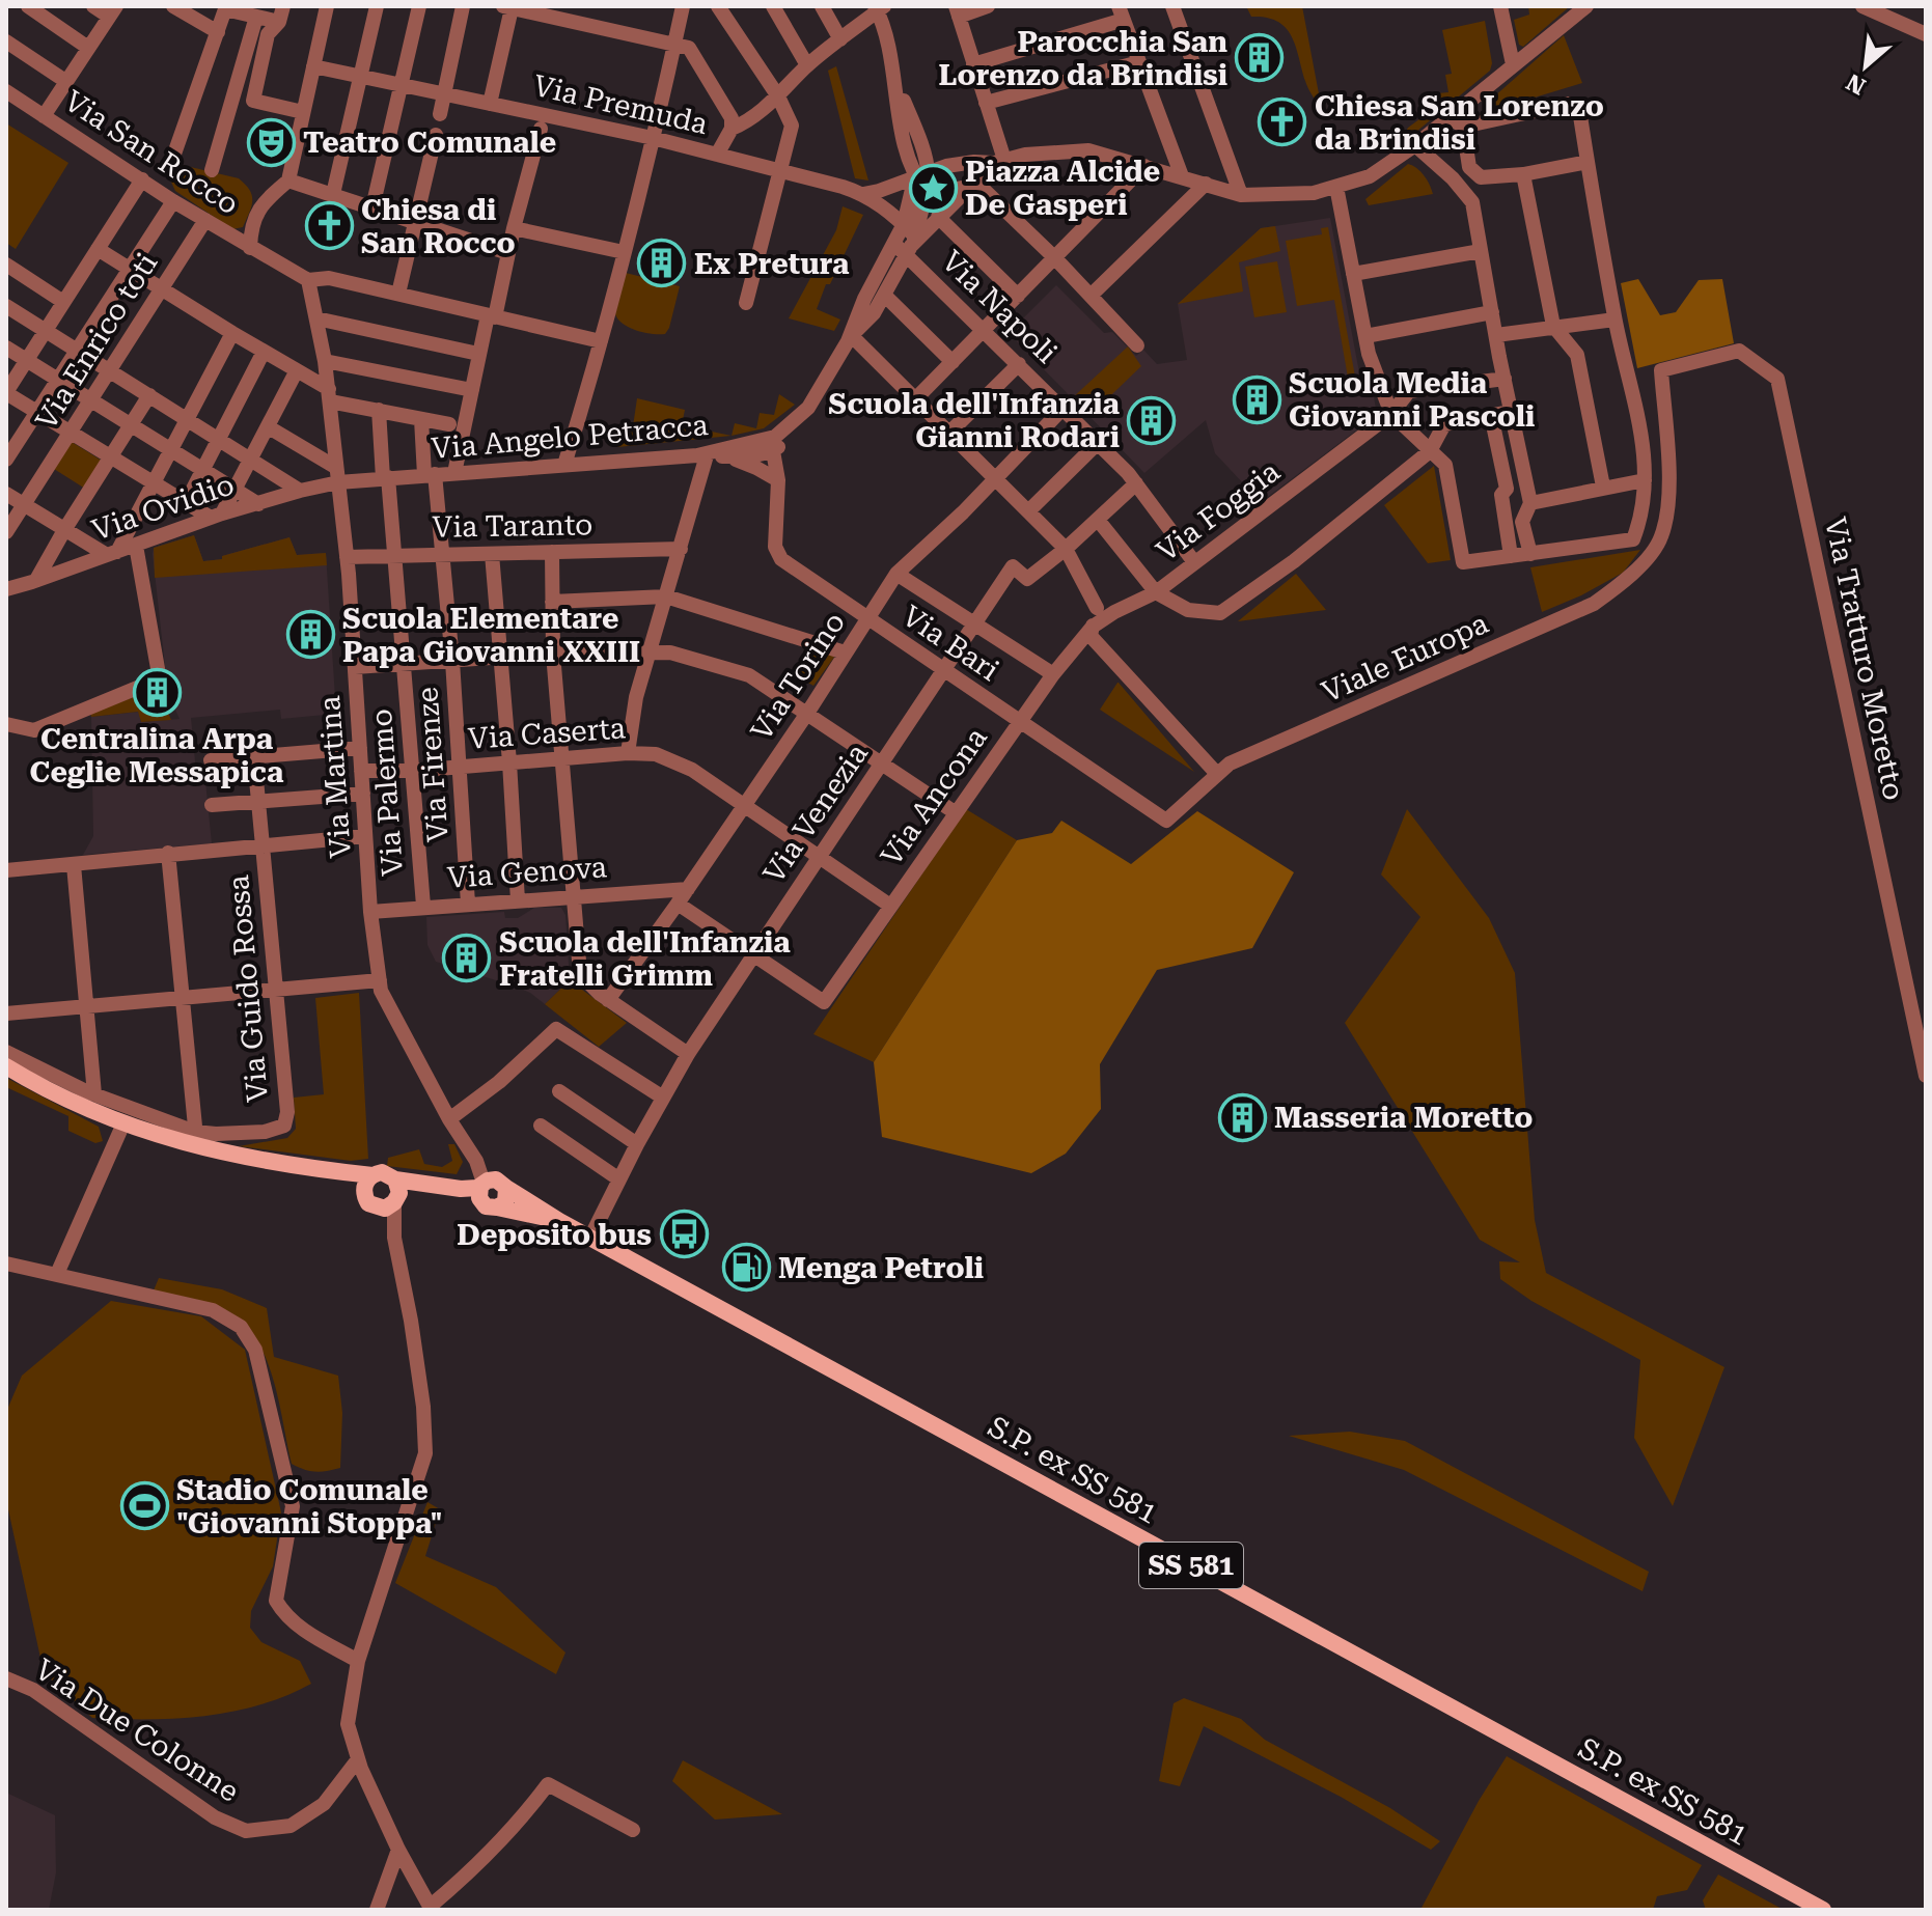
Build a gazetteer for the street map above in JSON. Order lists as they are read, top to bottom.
{
  "streets": {
    "main road": ["S.P. ex SS 581", "SS 581"],
    "street": [
      "Via Premuda",
      "Via San Rocco",
      "Via Napoli",
      "Via Enrico toti",
      "Via Angelo Petracca",
      "Via Ovidio",
      "Via Foggia",
      "Via Taranto",
      "Via Bari",
      "Viale Europa",
      "Via Tratturo Moretto",
      "Via Torino",
      "Via Caserta",
      "Via Firenze",
      "Via Martina",
      "Via Palermo",
      "Via Ancona",
      "Via Venezia",
      "Via Genova",
      "Via Guido Rossa",
      "Via Due Colonne"
    ]
  },
  "crossings": [
    ["Via Premuda", "Via Napoli"],
    ["Via San Rocco", "Via Enrico toti"],
    ["Via San Rocco", "Via Martina"],
    ["Via Napoli", "Via Foggia"],
    ["Via Napoli", "Via Torino"],
    ["Via Napoli", "Via Venezia"],
    ["Via Angelo Petracca", "Via Ovidio"],
    ["Via Angelo Petracca", "Via Firenze"],
    ["Via Angelo Petracca", "Via Martina"],
    ["Via Angelo Petracca", "Via Palermo"],
    ["Via Ovidio", "Via Martina"],
    ["Via Foggia", "Via Ancona"],
    ["Via Taranto", "Via Firenze"],
    ["Via Taranto", "Via Martina"],
    ["Via Taranto", "Via Palermo"],
    ["Via Bari", "Viale Europa"],
    ["Via Bari", "Via Torino"],
    ["Via Bari", "Via Ancona"],
    ["Via Bari", "Via Venezia"],
    ["Viale Europa", "Via Tratturo Moretto"],
    ["Via Torino", "Via Caserta"],
    ["Via Torino", "Via Genova"],
    ["Via Caserta", "Via Firenze"],
    ["Via Caserta", "Via Martina"],
    ["Via Caserta", "Via Palermo"],
    ["Via Caserta", "Via Ancona"],
    ["Via Caserta", "Via Venezia"],
    ["Via Firenze", "Via Genova"],
    ["Via Martina", "Via Genova"],
    ["Via Martina", "S.P. ex SS 581"],
    ["Via Palermo", "Via Genova"],
    ["Via Ancona", "Via Venezia"],
    ["Via Venezia", "S.P. ex SS 581"]
  ],
  "places": {
    "building": [
      "Parocchia San Lorenzo da Brindisi",
      "Ex Pretura",
      "Scuola Media Giovanni Pascoli",
      "Scuola dell'Infanzia Gianni Rodari",
      "Scuola Elementare Papa Giovanni XXIII",
      "Centralina Arpa Ceglie Messapica",
      "Scuola dell'Infanzia Fratelli Grimm",
      "Masseria Moretto"
    ],
    "church": ["Chiesa San Lorenzo da Brindisi", "Chiesa di San Rocco"],
    "theatre": ["Teatro Comunale"],
    "place": ["Piazza Alcide De Gasperi"],
    "bus stop": ["Deposito bus"],
    "fuel station": ["Menga Petroli"],
    "sports": ["Stadio Comunale \"Giovanni Stoppa\""]
  },
  "north": "bottom left"
}
